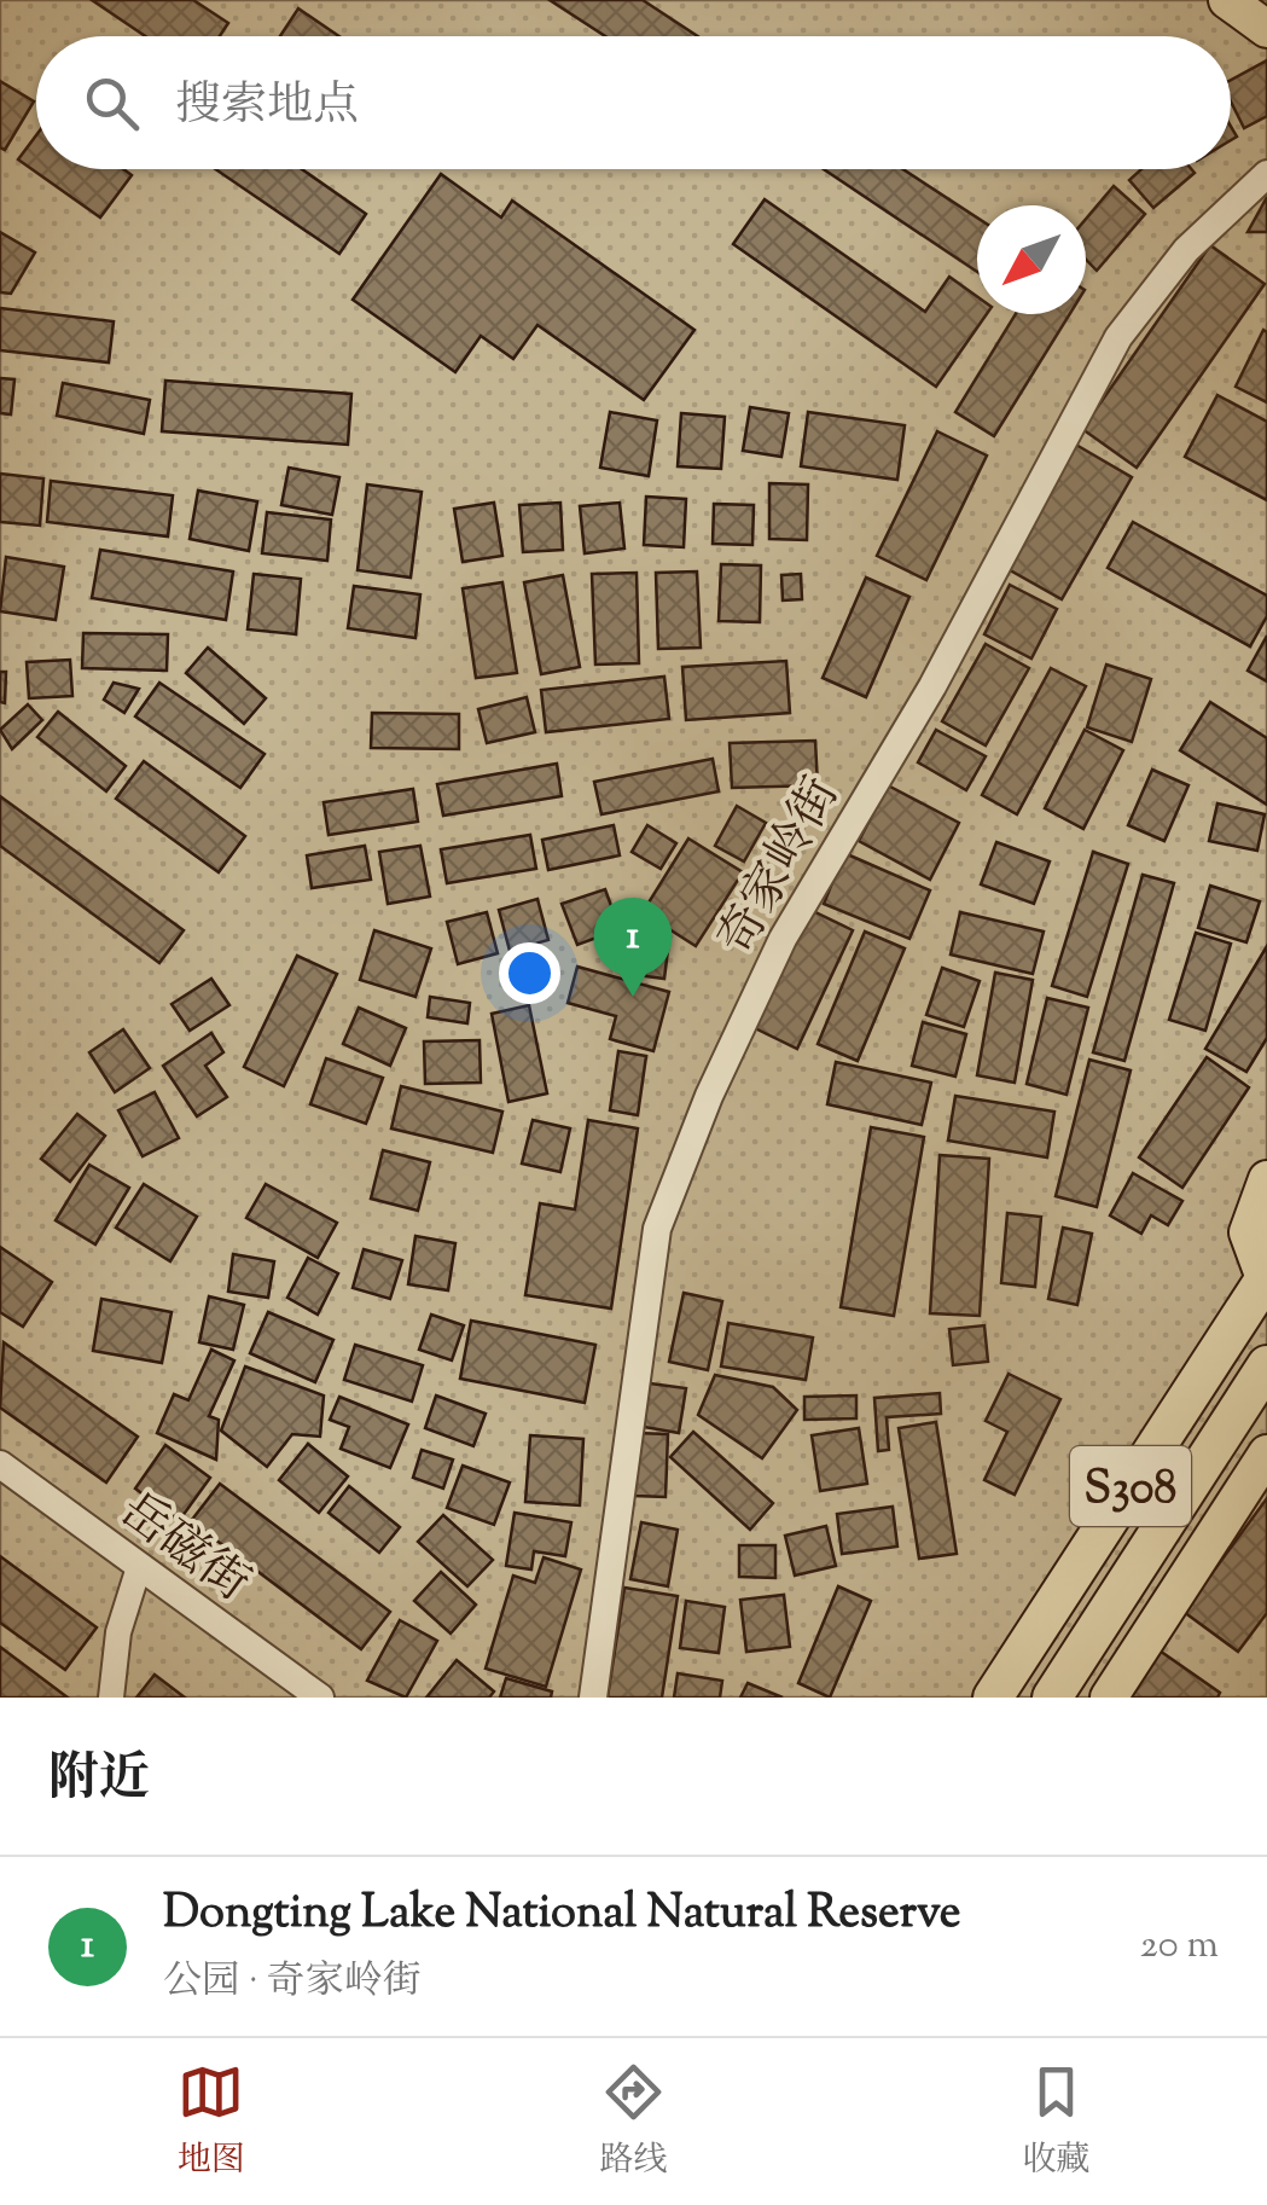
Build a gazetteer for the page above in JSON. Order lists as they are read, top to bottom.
{
  "streets": {
    "highway": ["S308"],
    "street": ["奇家岭街", "岳磁街"]
  },
  "north": "bottom left",
  "page": {
    "search": "搜索地点",
    "pins": "1",
    "heading": "附近",
    "list": [
      {
        "mark": "1",
        "name": "Dongting Lake National Natural Reserve",
        "note": "公园 · 奇家岭街",
        "value": "20 m"
      }
    ],
    "nav": ["地图", "路线", "收藏"]
  }
}
